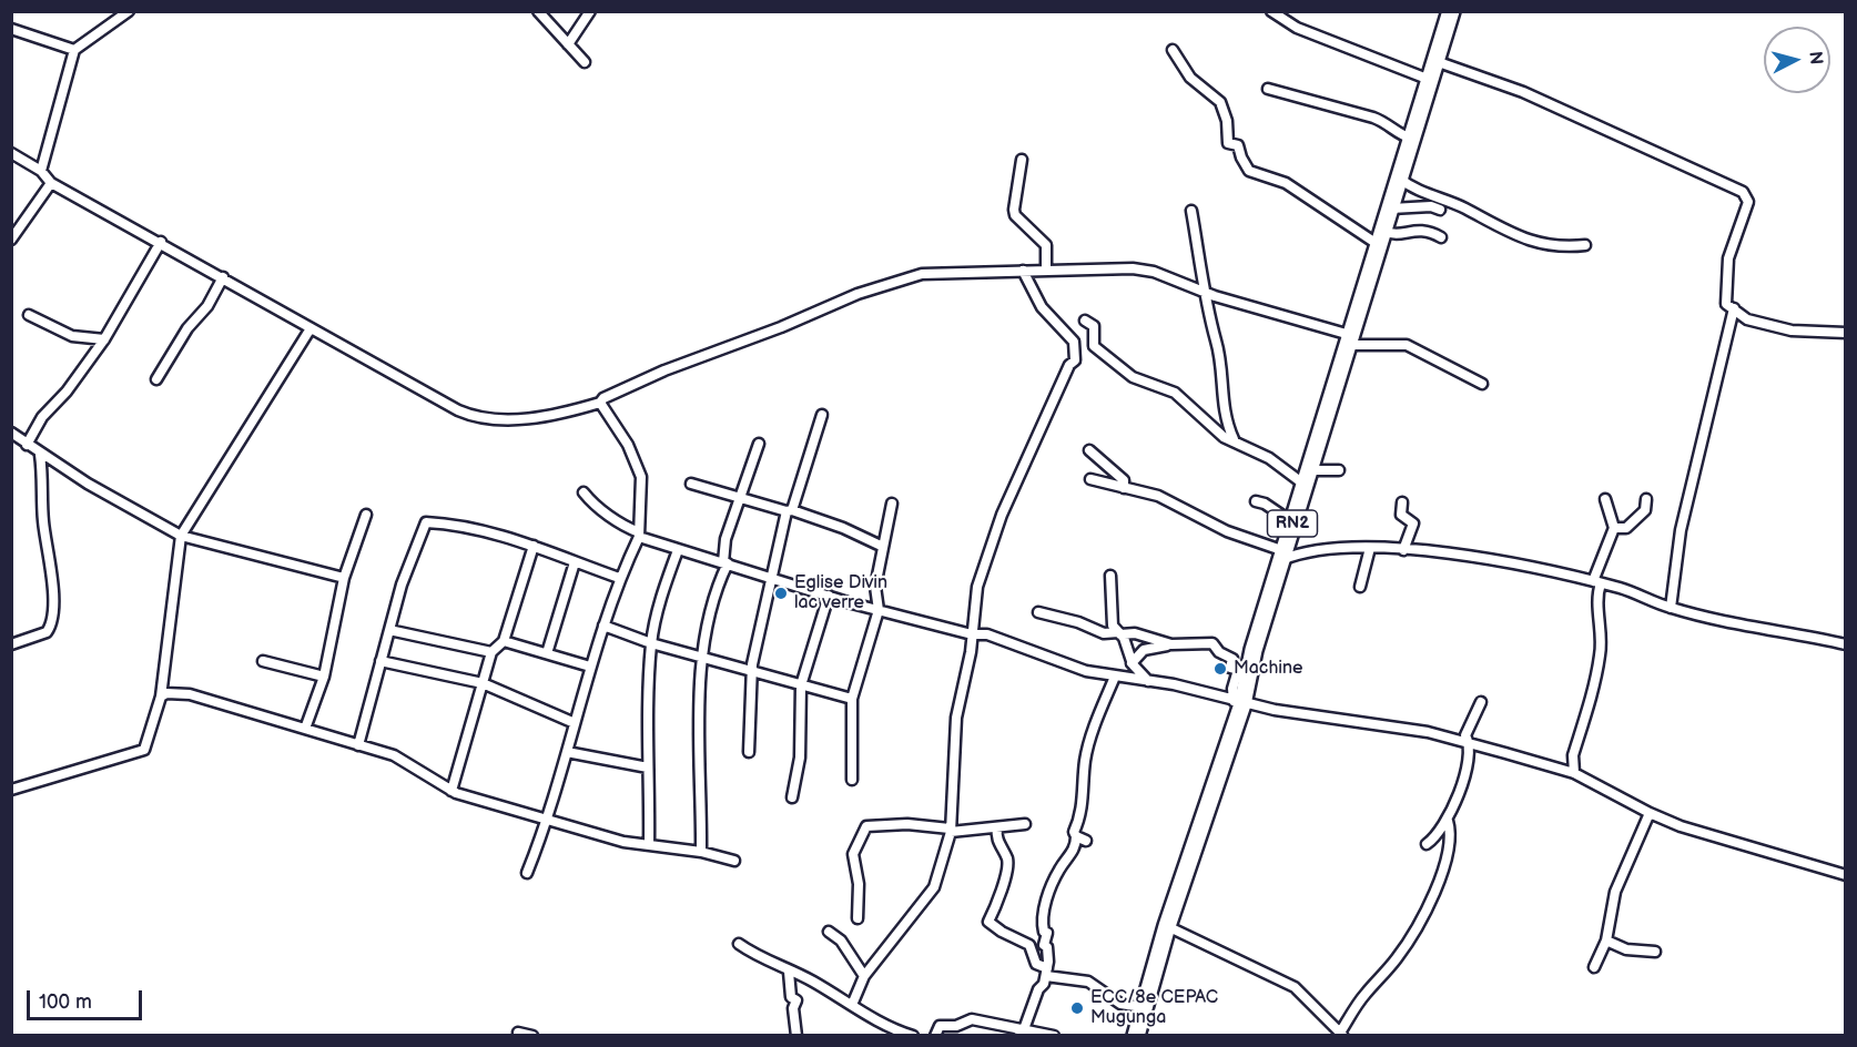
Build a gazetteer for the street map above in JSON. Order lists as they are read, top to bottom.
{
  "streets": {
    "highway": ["RN2"]
  },
  "places": ["Eglise Divin lac verre", "Machine", "ECC/8e CEPAC Mugunga"],
  "scale_bar": "100 m",
  "north": "right"
}
